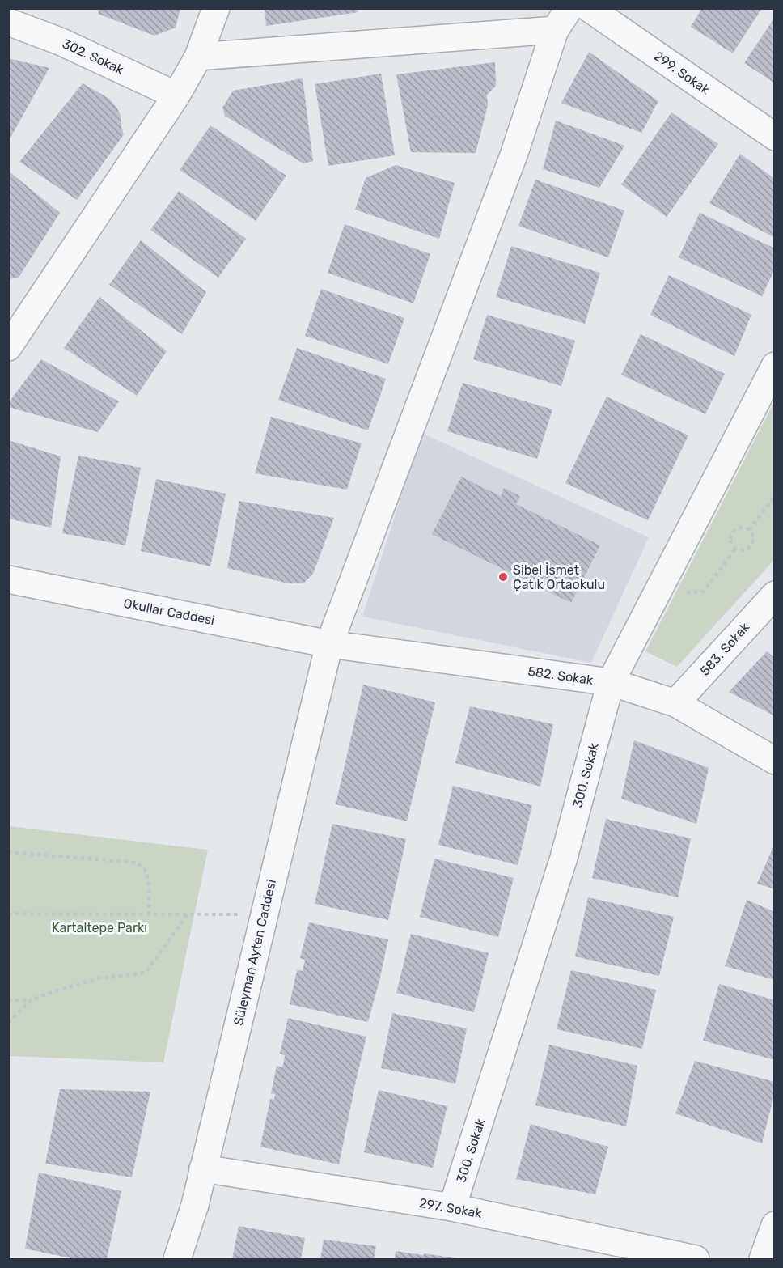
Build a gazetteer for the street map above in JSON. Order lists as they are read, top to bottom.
{
  "streets": {
    "street": [
      "302. Sokak",
      "299. Sokak",
      "Okullar Caddesi",
      "583. Sokak",
      "582. Sokak",
      "300. Sokak",
      "Süleyman Ayten Caddesi",
      "297. Sokak"
    ]
  },
  "crossings": [
    ["Okullar Caddesi", "582. Sokak"],
    ["Okullar Caddesi", "Süleyman Ayten Caddesi"],
    ["583. Sokak", "582. Sokak"],
    ["582. Sokak", "300. Sokak"],
    ["582. Sokak", "Süleyman Ayten Caddesi"],
    ["300. Sokak", "297. Sokak"],
    ["Süleyman Ayten Caddesi", "297. Sokak"]
  ],
  "parks": ["Kartaltepe Parkı"],
  "places": ["Sibel İsmet Çatık Ortaokulu"]
}
